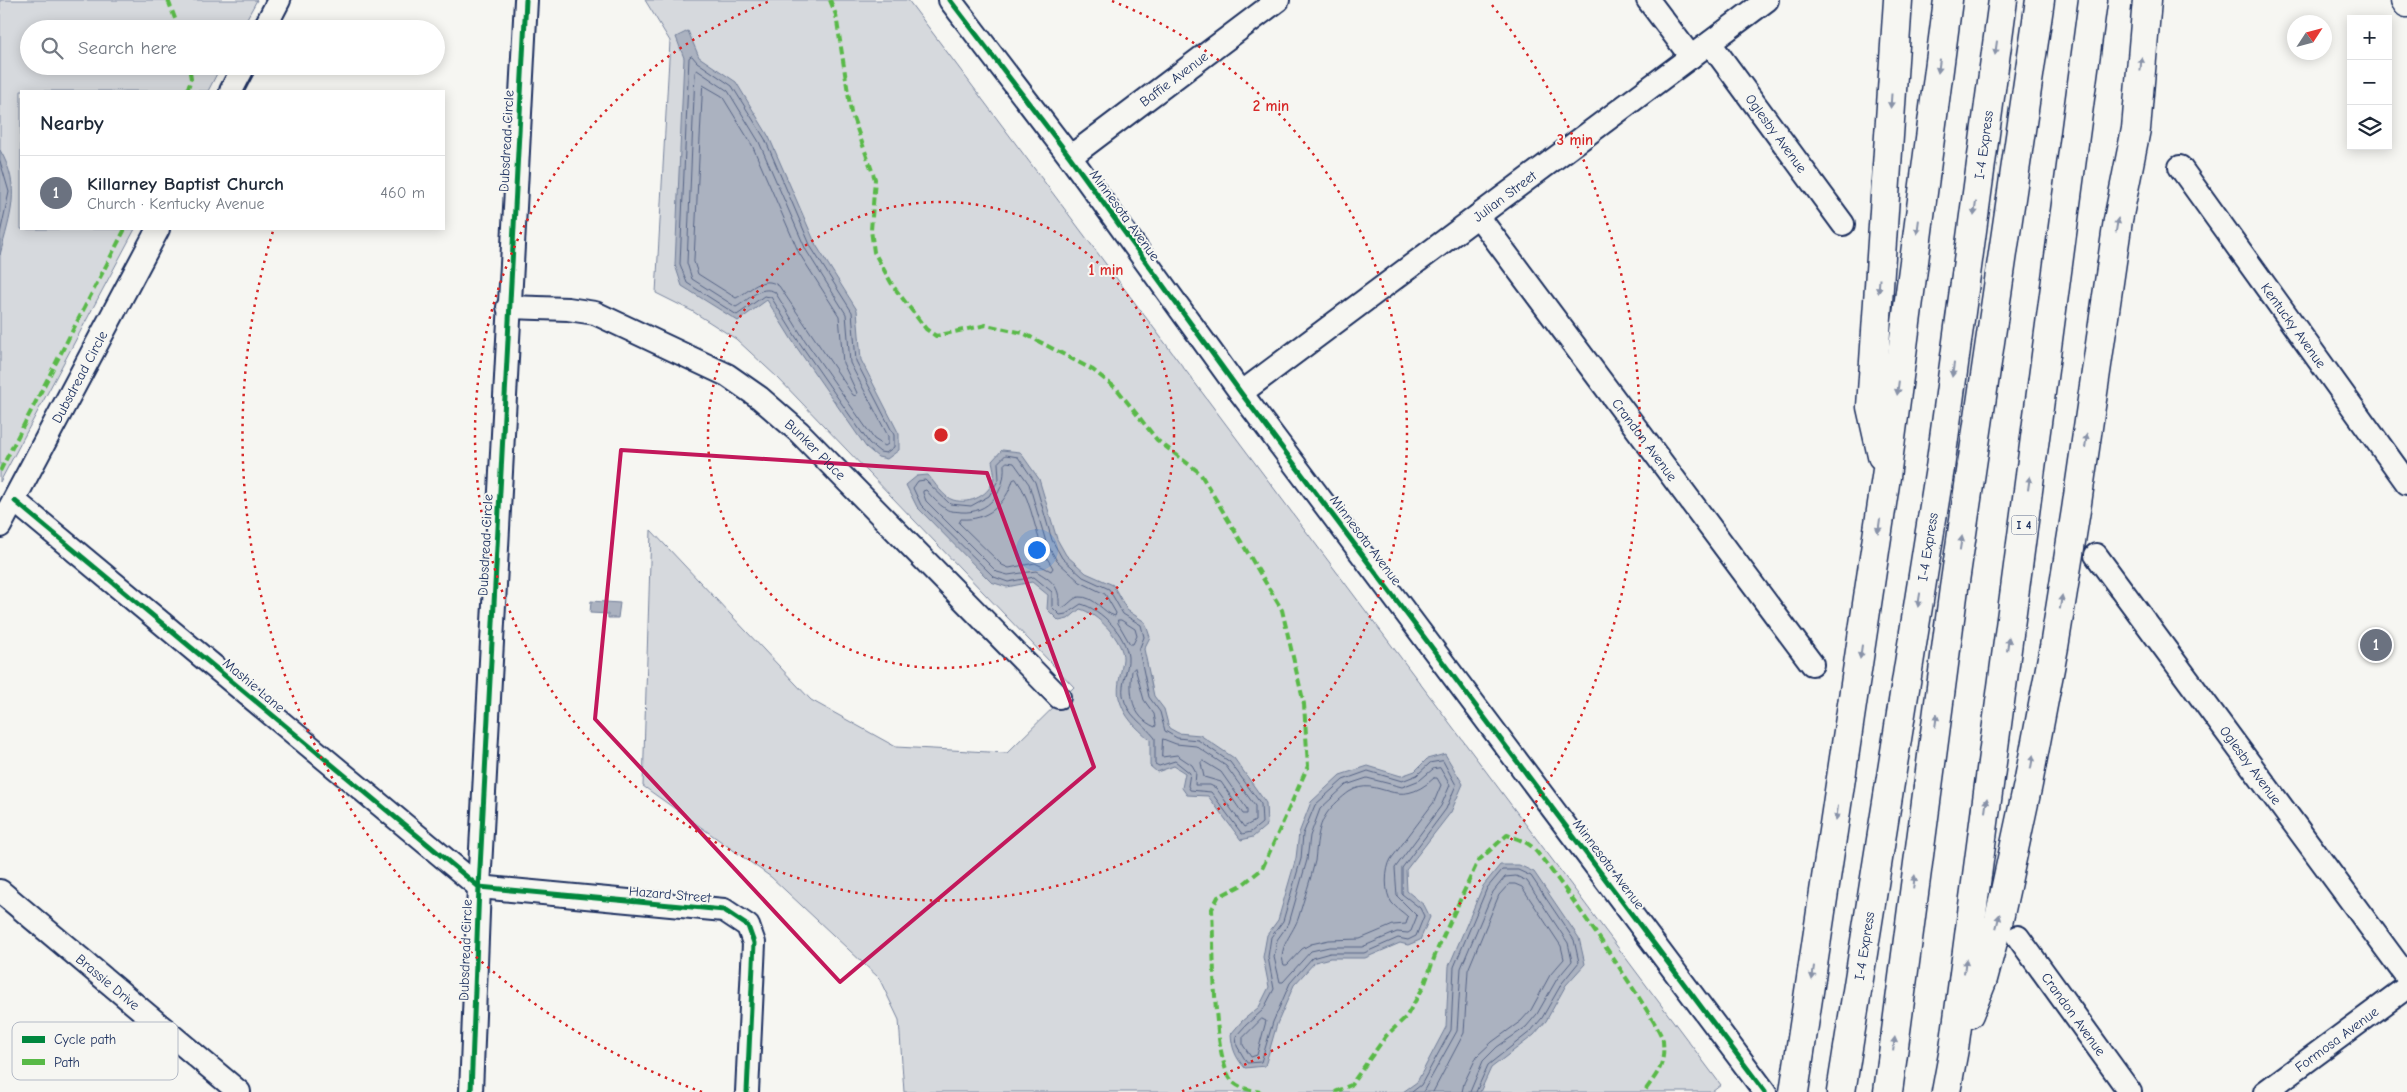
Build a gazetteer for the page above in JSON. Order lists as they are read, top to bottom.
{
  "streets": {
    "main road": ["I-4 Express", "I 4"],
    "street": [
      "Baffie Avenue",
      "Oglesby Avenue",
      "Dubsdread Circle",
      "Julian Street",
      "Minnesota Avenue",
      "Kentucky Avenue",
      "Crandon Avenue",
      "Bunker Place",
      "Mashie Lane",
      "Hazard Street",
      "Brassie Drive",
      "Formosa Avenue"
    ]
  },
  "crossings": [
    ["Baffie Avenue", "Minnesota Avenue"],
    ["Oglesby Avenue", "Julian Street"],
    ["Dubsdread Circle", "Bunker Place"],
    ["Dubsdread Circle", "Mashie Lane"],
    ["Dubsdread Circle", "Hazard Street"],
    ["Julian Street", "Minnesota Avenue"],
    ["Julian Street", "Crandon Avenue"],
    ["Mashie Lane", "Hazard Street"]
  ],
  "legend": ["Cycle path", "Path"],
  "north": "top right",
  "page": {
    "map_buttons": ["+", "−"],
    "search": "Search here",
    "heading": "Nearby",
    "list": [
      {
        "mark": "1",
        "name": "Killarney Baptist Church",
        "note": "Church · Kentucky Avenue",
        "value": "460 m"
      }
    ],
    "pins": "1"
  },
  "rings": ["2 min", "3 min", "1 min"]
}
